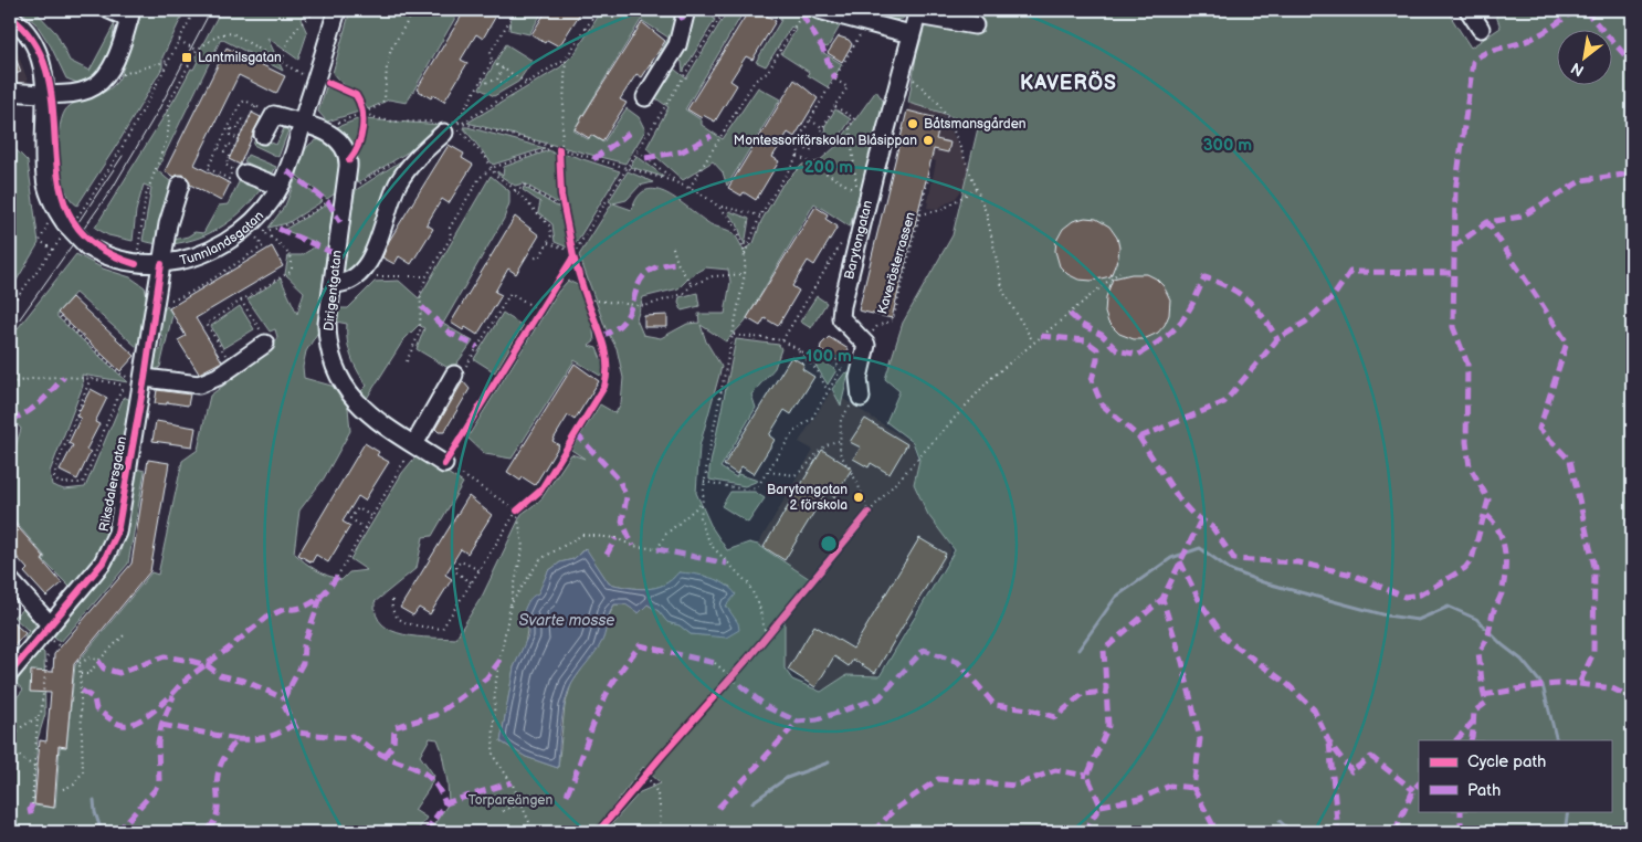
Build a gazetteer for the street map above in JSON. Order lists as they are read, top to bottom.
{
  "streets": {
    "street": [
      "Tunnlandsgatan",
      "Barytongatan",
      "Dirigentgatan",
      "Riksdalersgatan"
    ],
    "path": ["Kaverösterrassen"]
  },
  "crossings": [
    ["Tunnlandsgatan", "Dirigentgatan"],
    ["Tunnlandsgatan", "Riksdalersgatan"],
    ["Barytongatan", "Kaverösterrassen"]
  ],
  "districts": ["KAVERÖS"],
  "water": ["Svarte mosse"],
  "parks": ["Torpareängen"],
  "places": {
    "transit": ["Lantmilsgatan"],
    "other": ["Båtsmansgården", "Montessoriförskolan Blåsippan", "Barytongatan 2 förskola"]
  },
  "legend": ["Cycle path", "Path"],
  "north": "bottom left",
  "rings": ["300 m", "200 m", "100 m"]
}
